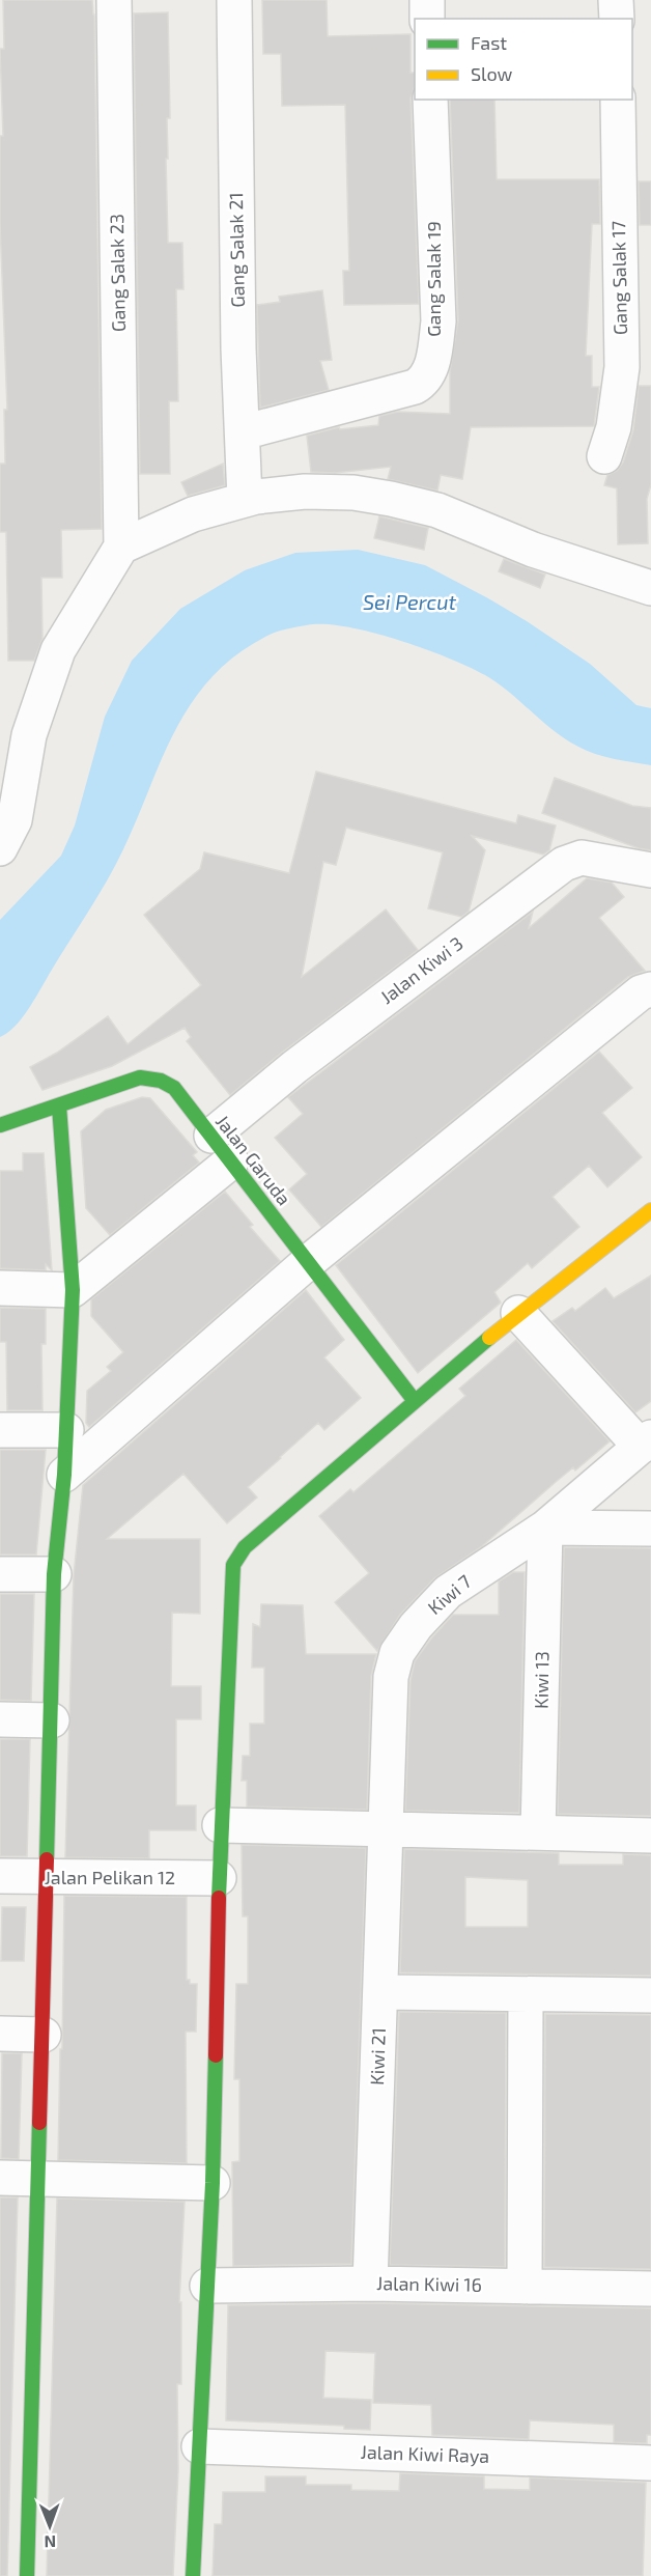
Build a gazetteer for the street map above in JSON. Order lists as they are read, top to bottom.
{
  "streets": {
    "street": [
      "Gang Salak 21",
      "Gang Salak 23",
      "Gang Salak 17",
      "Gang Salak 19",
      "Jalan Kiwi 3",
      "Jalan Garuda",
      "Kiwi 7",
      "Kiwi 13",
      "Jalan Pelikan 12",
      "Kiwi 21",
      "Jalan Kiwi 16",
      "Jalan Kiwi Raya"
    ]
  },
  "crossings": [
    ["Gang Salak 21", "Gang Salak 19"],
    ["Jalan Kiwi 3", "Jalan Garuda"],
    ["Kiwi 7", "Kiwi 13"],
    ["Kiwi 7", "Kiwi 21"],
    ["Kiwi 21", "Jalan Kiwi 16"]
  ],
  "water": ["Sei Percut"],
  "legend": ["Fast", "Slow"],
  "north": "bottom"
}
